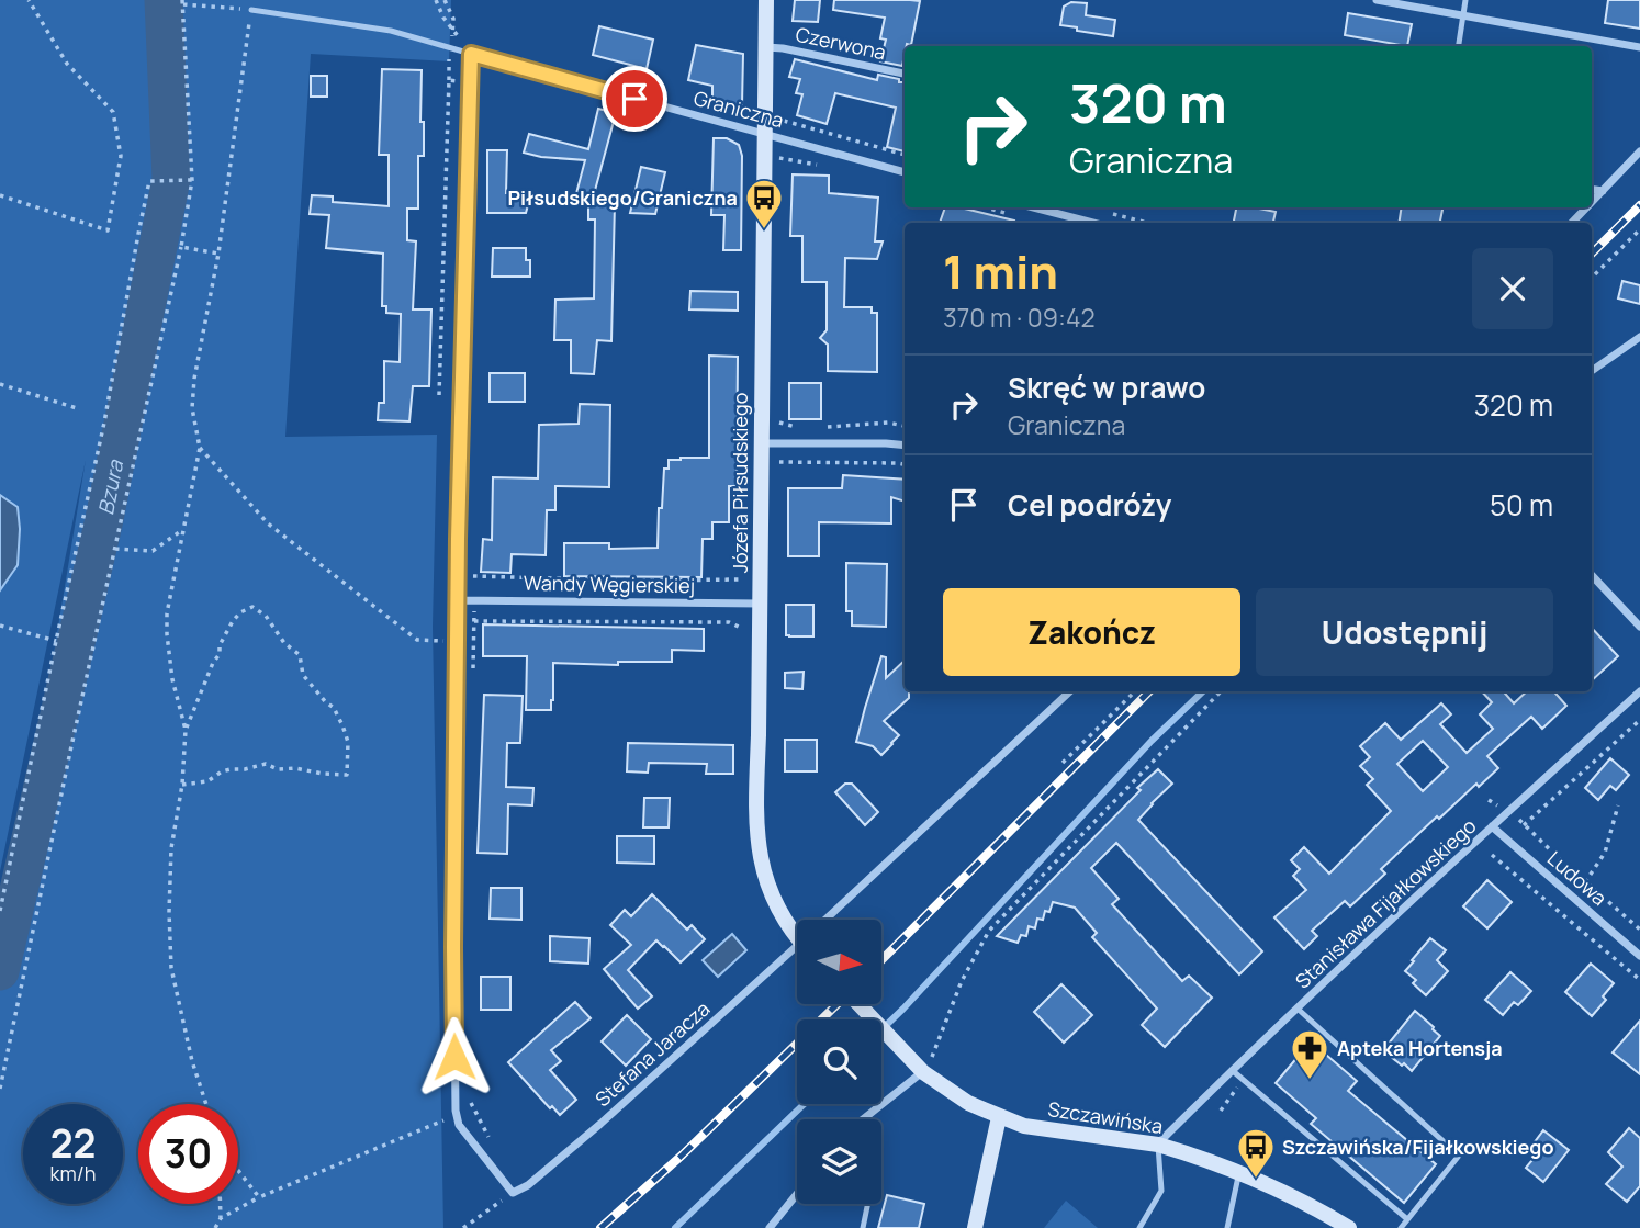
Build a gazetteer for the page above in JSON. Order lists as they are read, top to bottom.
{
  "streets": {
    "street": [
      "Czerwona",
      "Graniczna",
      "Józefa Piłsudskiego",
      "Wandy Węgierskiej",
      "Ludowa",
      "Stanisława Fijałkowskiego",
      "Stefana Jaracza",
      "Szczawińska"
    ]
  },
  "crossings": [
    ["Czerwona", "Józefa Piłsudskiego"],
    ["Graniczna", "Józefa Piłsudskiego"],
    ["Józefa Piłsudskiego", "Wandy Węgierskiej"],
    ["Ludowa", "Stanisława Fijałkowskiego"],
    ["Stanisława Fijałkowskiego", "Szczawińska"]
  ],
  "water": ["Bzura"],
  "places": {
    "bus stop": ["Piłsudskiego/Graniczna", "Szczawińska/Fijałkowskiego"],
    "pharmacy": ["Apteka Hortensja"]
  },
  "north": "right",
  "page": {
    "turn": ["320 m", "Graniczna"],
    "heading": ["1 min", "370 m · 09:42"],
    "list": [
      {
        "name": "Skręć w prawo",
        "note": "Graniczna",
        "value": "320 m"
      },
      {
        "name": "Cel podróży",
        "value": "50 m"
      }
    ],
    "buttons": ["Zakończ", "Udostępnij"],
    "speed": "22 km/h",
    "limit": "30"
  }
}
